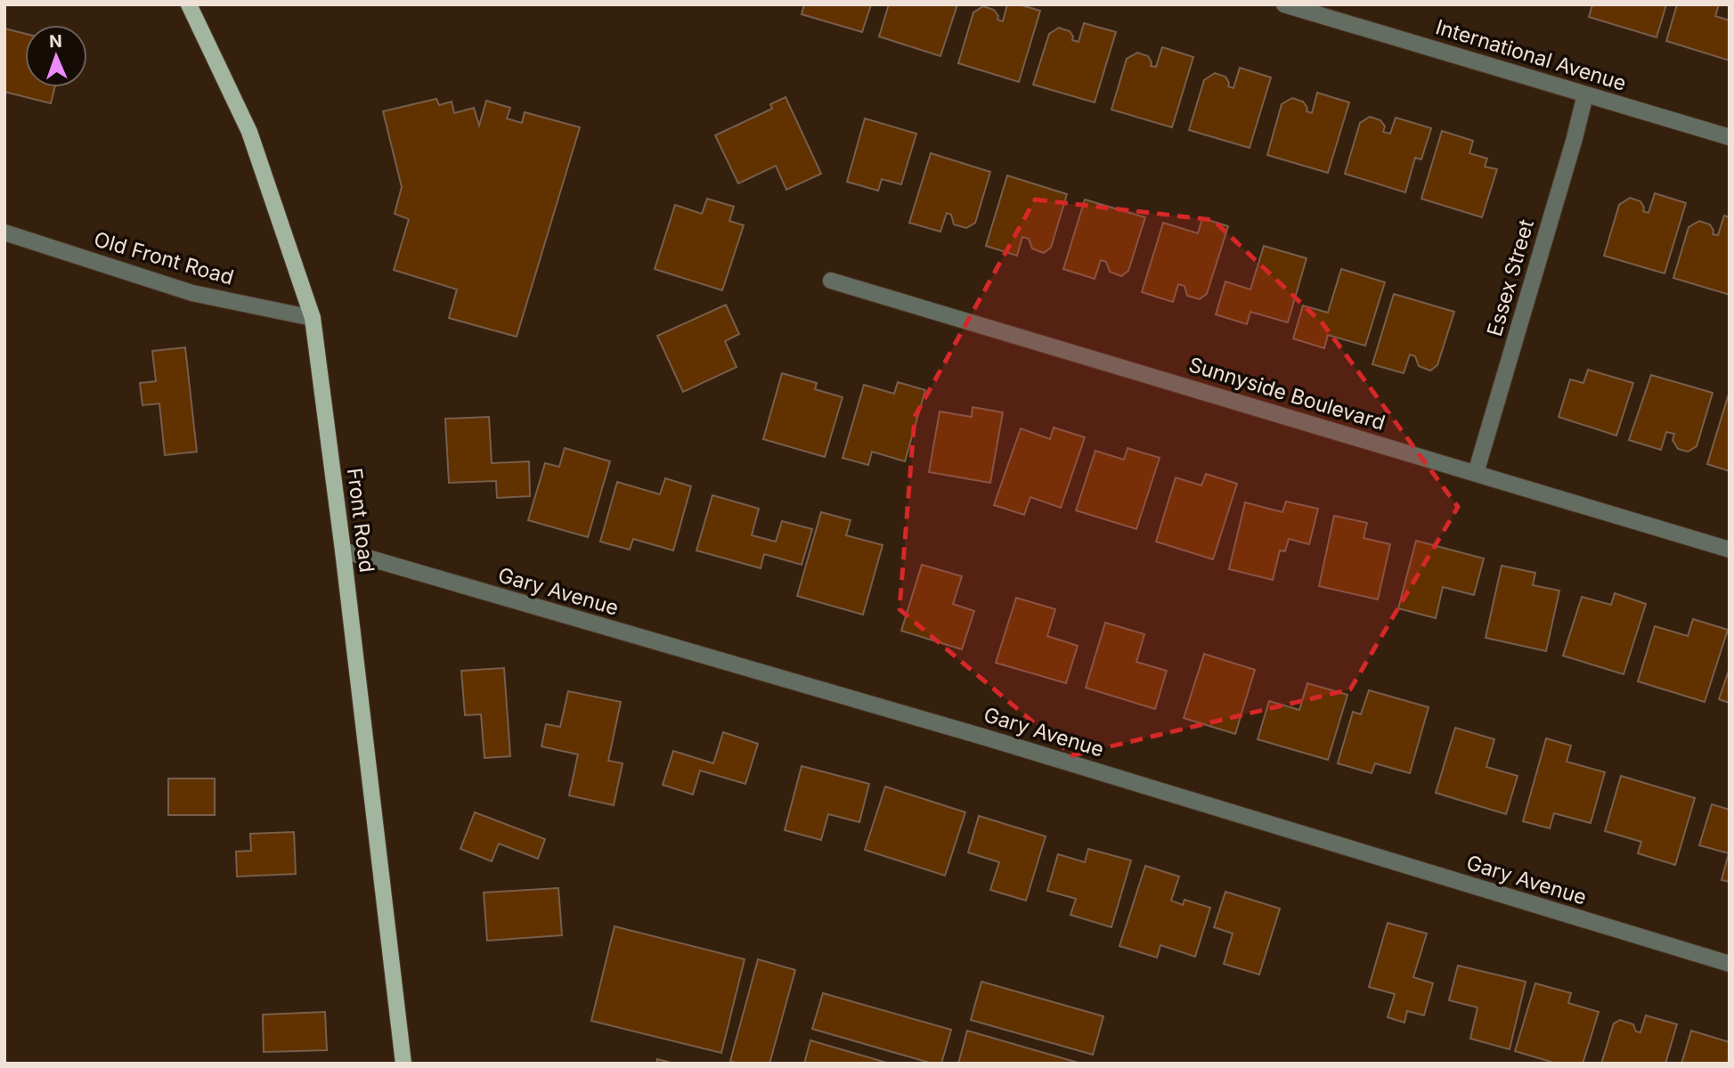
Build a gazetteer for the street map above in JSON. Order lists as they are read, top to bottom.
{
  "streets": {
    "main road": ["Front Road"],
    "street": [
      "International Avenue",
      "Old Front Road",
      "Essex Street",
      "Sunnyside Boulevard",
      "Gary Avenue"
    ]
  },
  "crossings": [
    ["International Avenue", "Essex Street"],
    ["Old Front Road", "Front Road"],
    ["Essex Street", "Sunnyside Boulevard"],
    ["Front Road", "Gary Avenue"]
  ],
  "north": "top"
}
